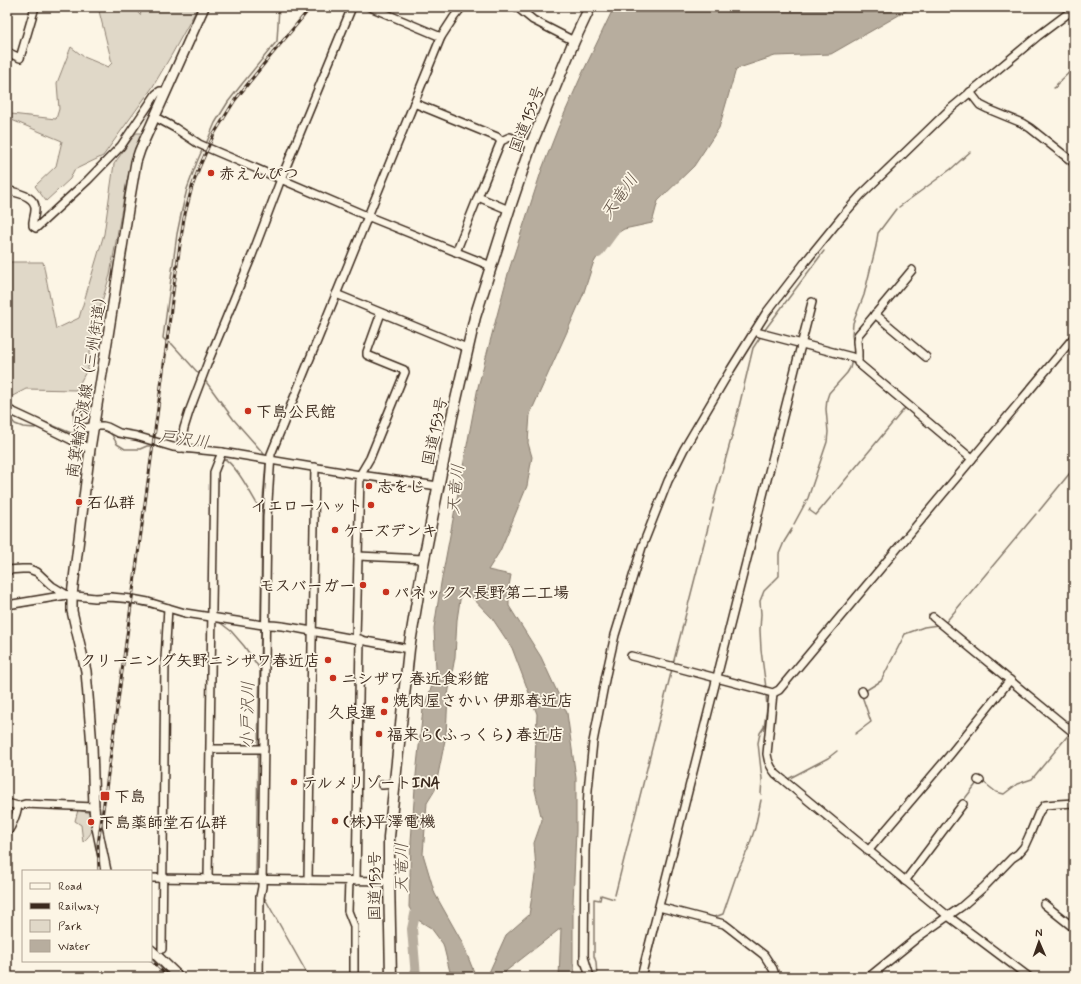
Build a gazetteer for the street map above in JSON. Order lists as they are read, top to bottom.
{
  "streets": {
    "highway": ["国道153号"],
    "main road": ["南箕輪沢渡線（三州街道）"]
  },
  "water": ["天竜川", "戸沢川", "小戸沢川"],
  "places": {
    "other": [
      "赤えんぴつ",
      "下島公民館",
      "志をじ",
      "石仏群",
      "イエローハット",
      "ケーズデンキ",
      "モスバーガー",
      "パネックス長野第二工場",
      "クリーニング矢野ニシザワ春近店",
      "ニシザワ 春近食彩館",
      "焼肉屋さかい 伊那春近店",
      "久良運",
      "福来ら(ふっくら) 春近店",
      "テルメリゾートINA",
      "(株)平澤電機",
      "下島薬師堂石仏群"
    ],
    "transit": ["下島"]
  },
  "legend": [
    "Road",
    "Railway",
    "Park",
    "Water"
  ],
  "north": "top"
}
